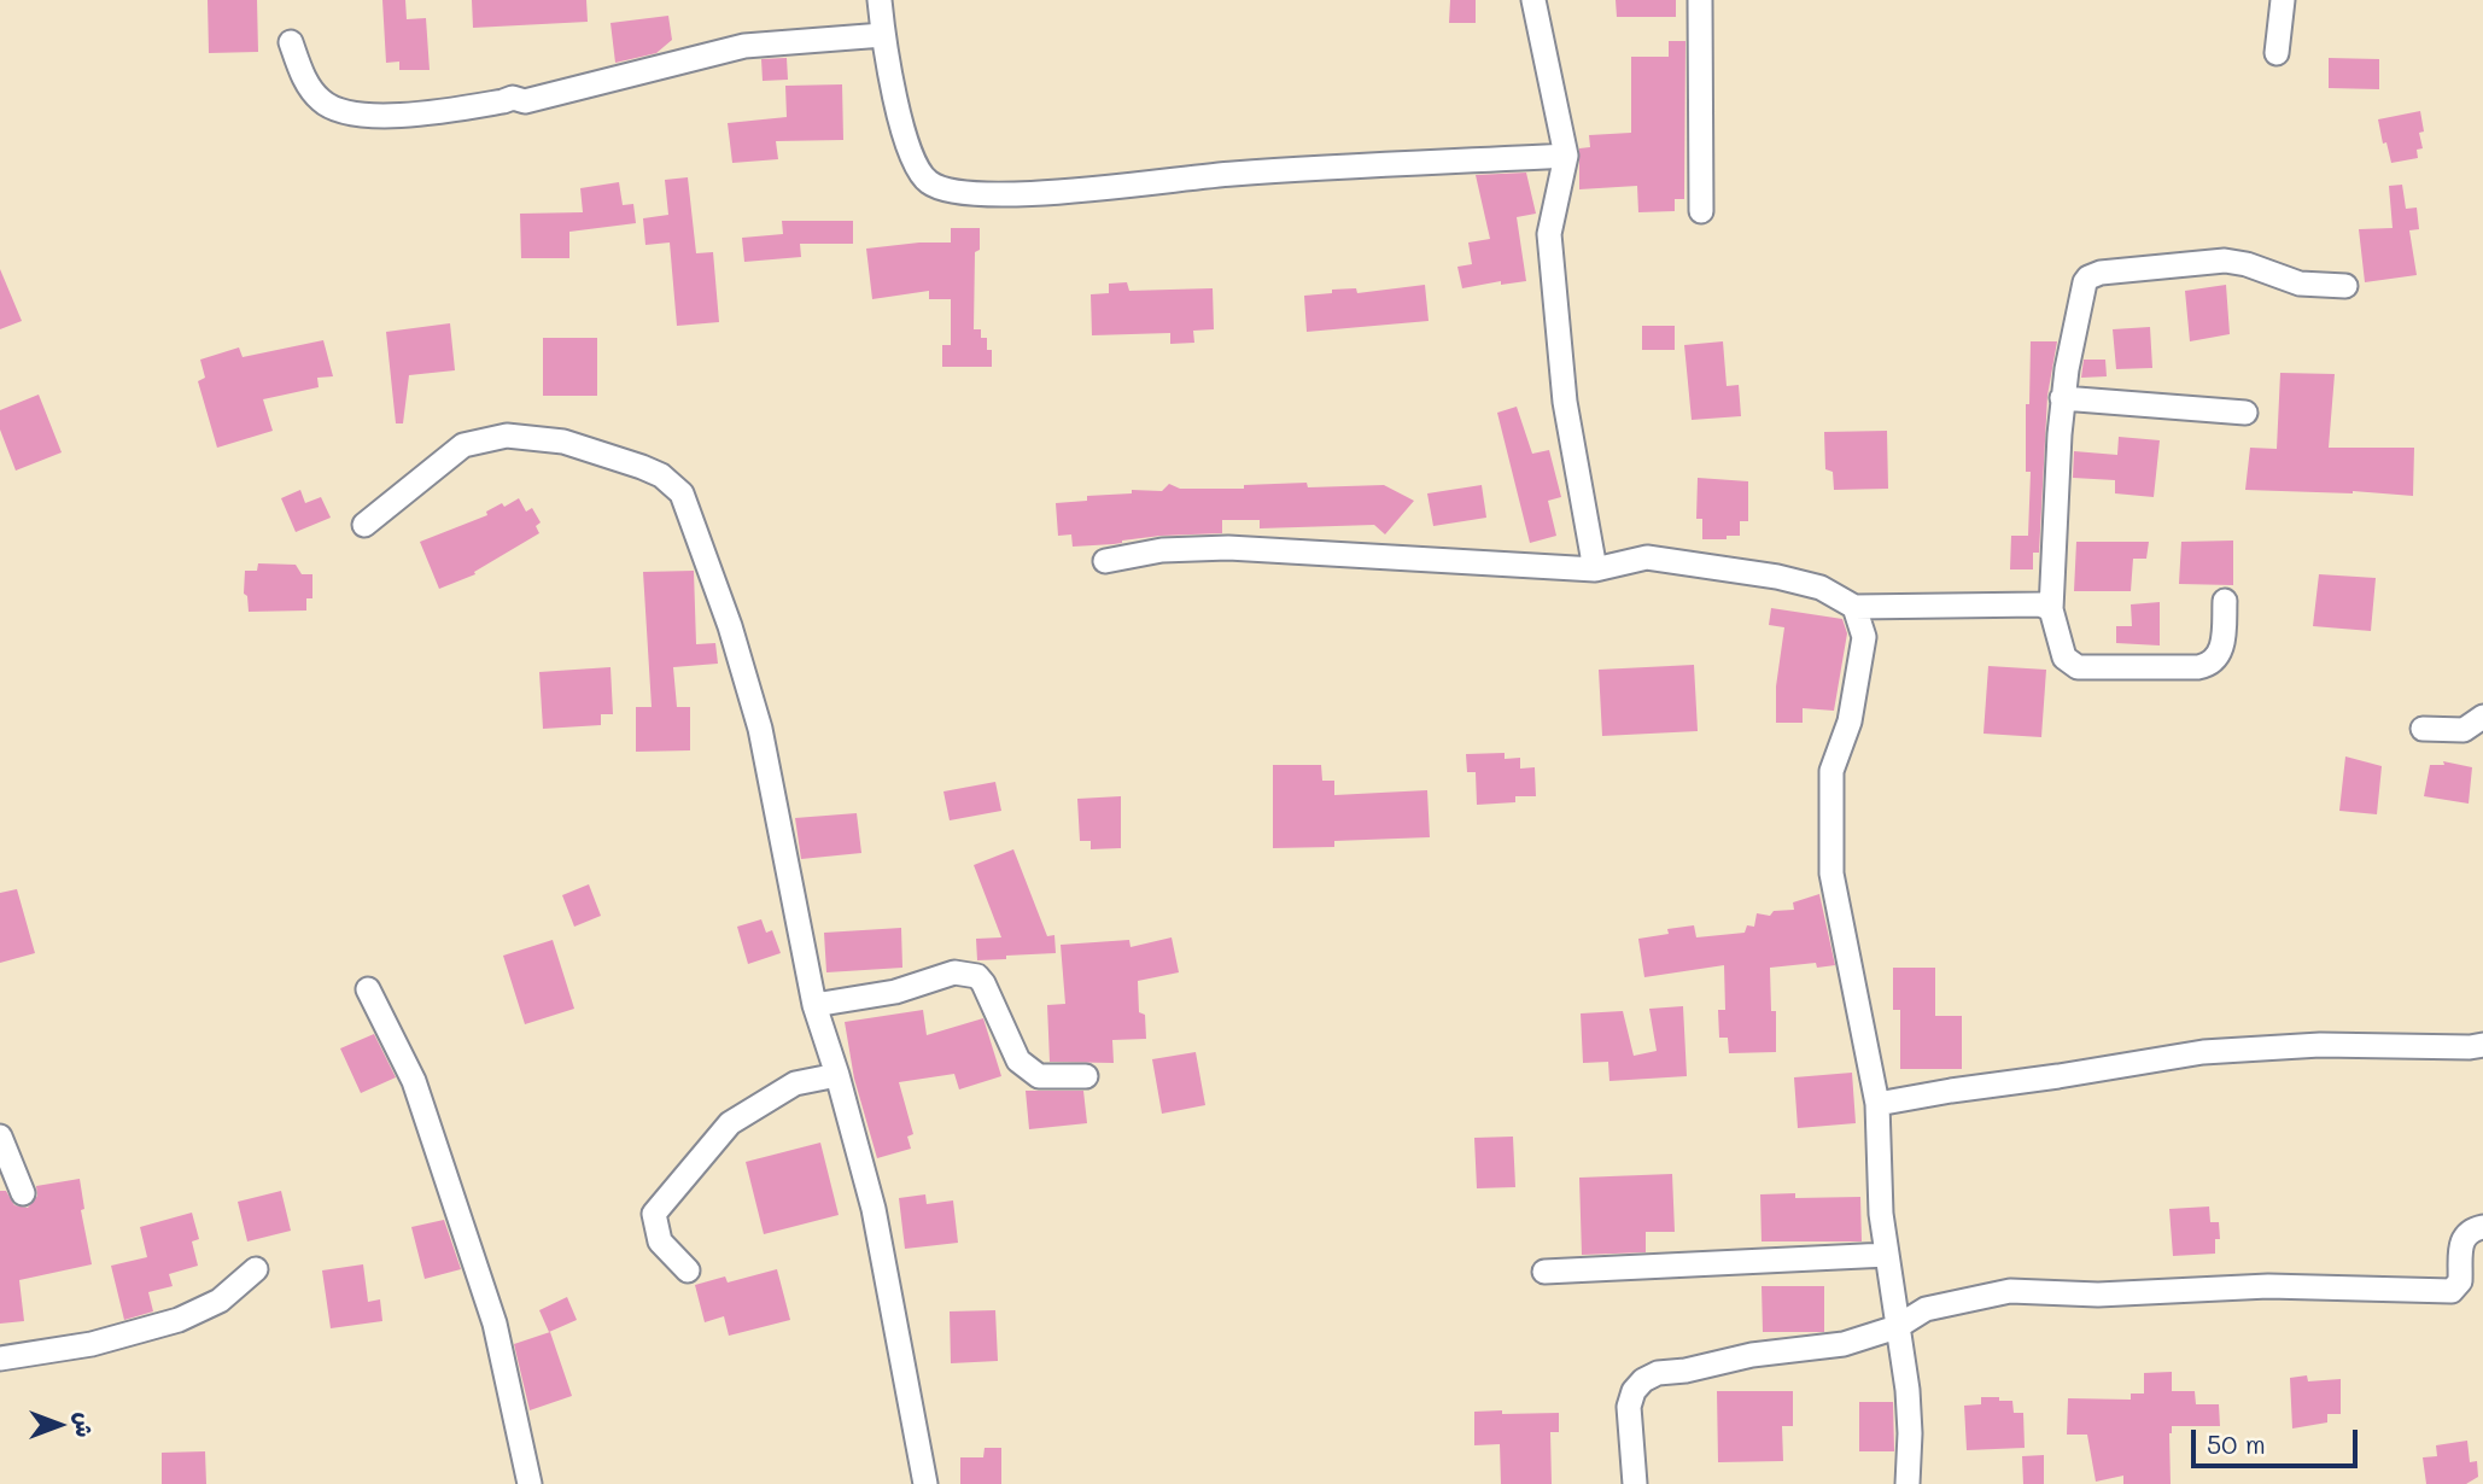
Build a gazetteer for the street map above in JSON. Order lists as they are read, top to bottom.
{
  "scale_bar": "50 m",
  "north": "right"
}
